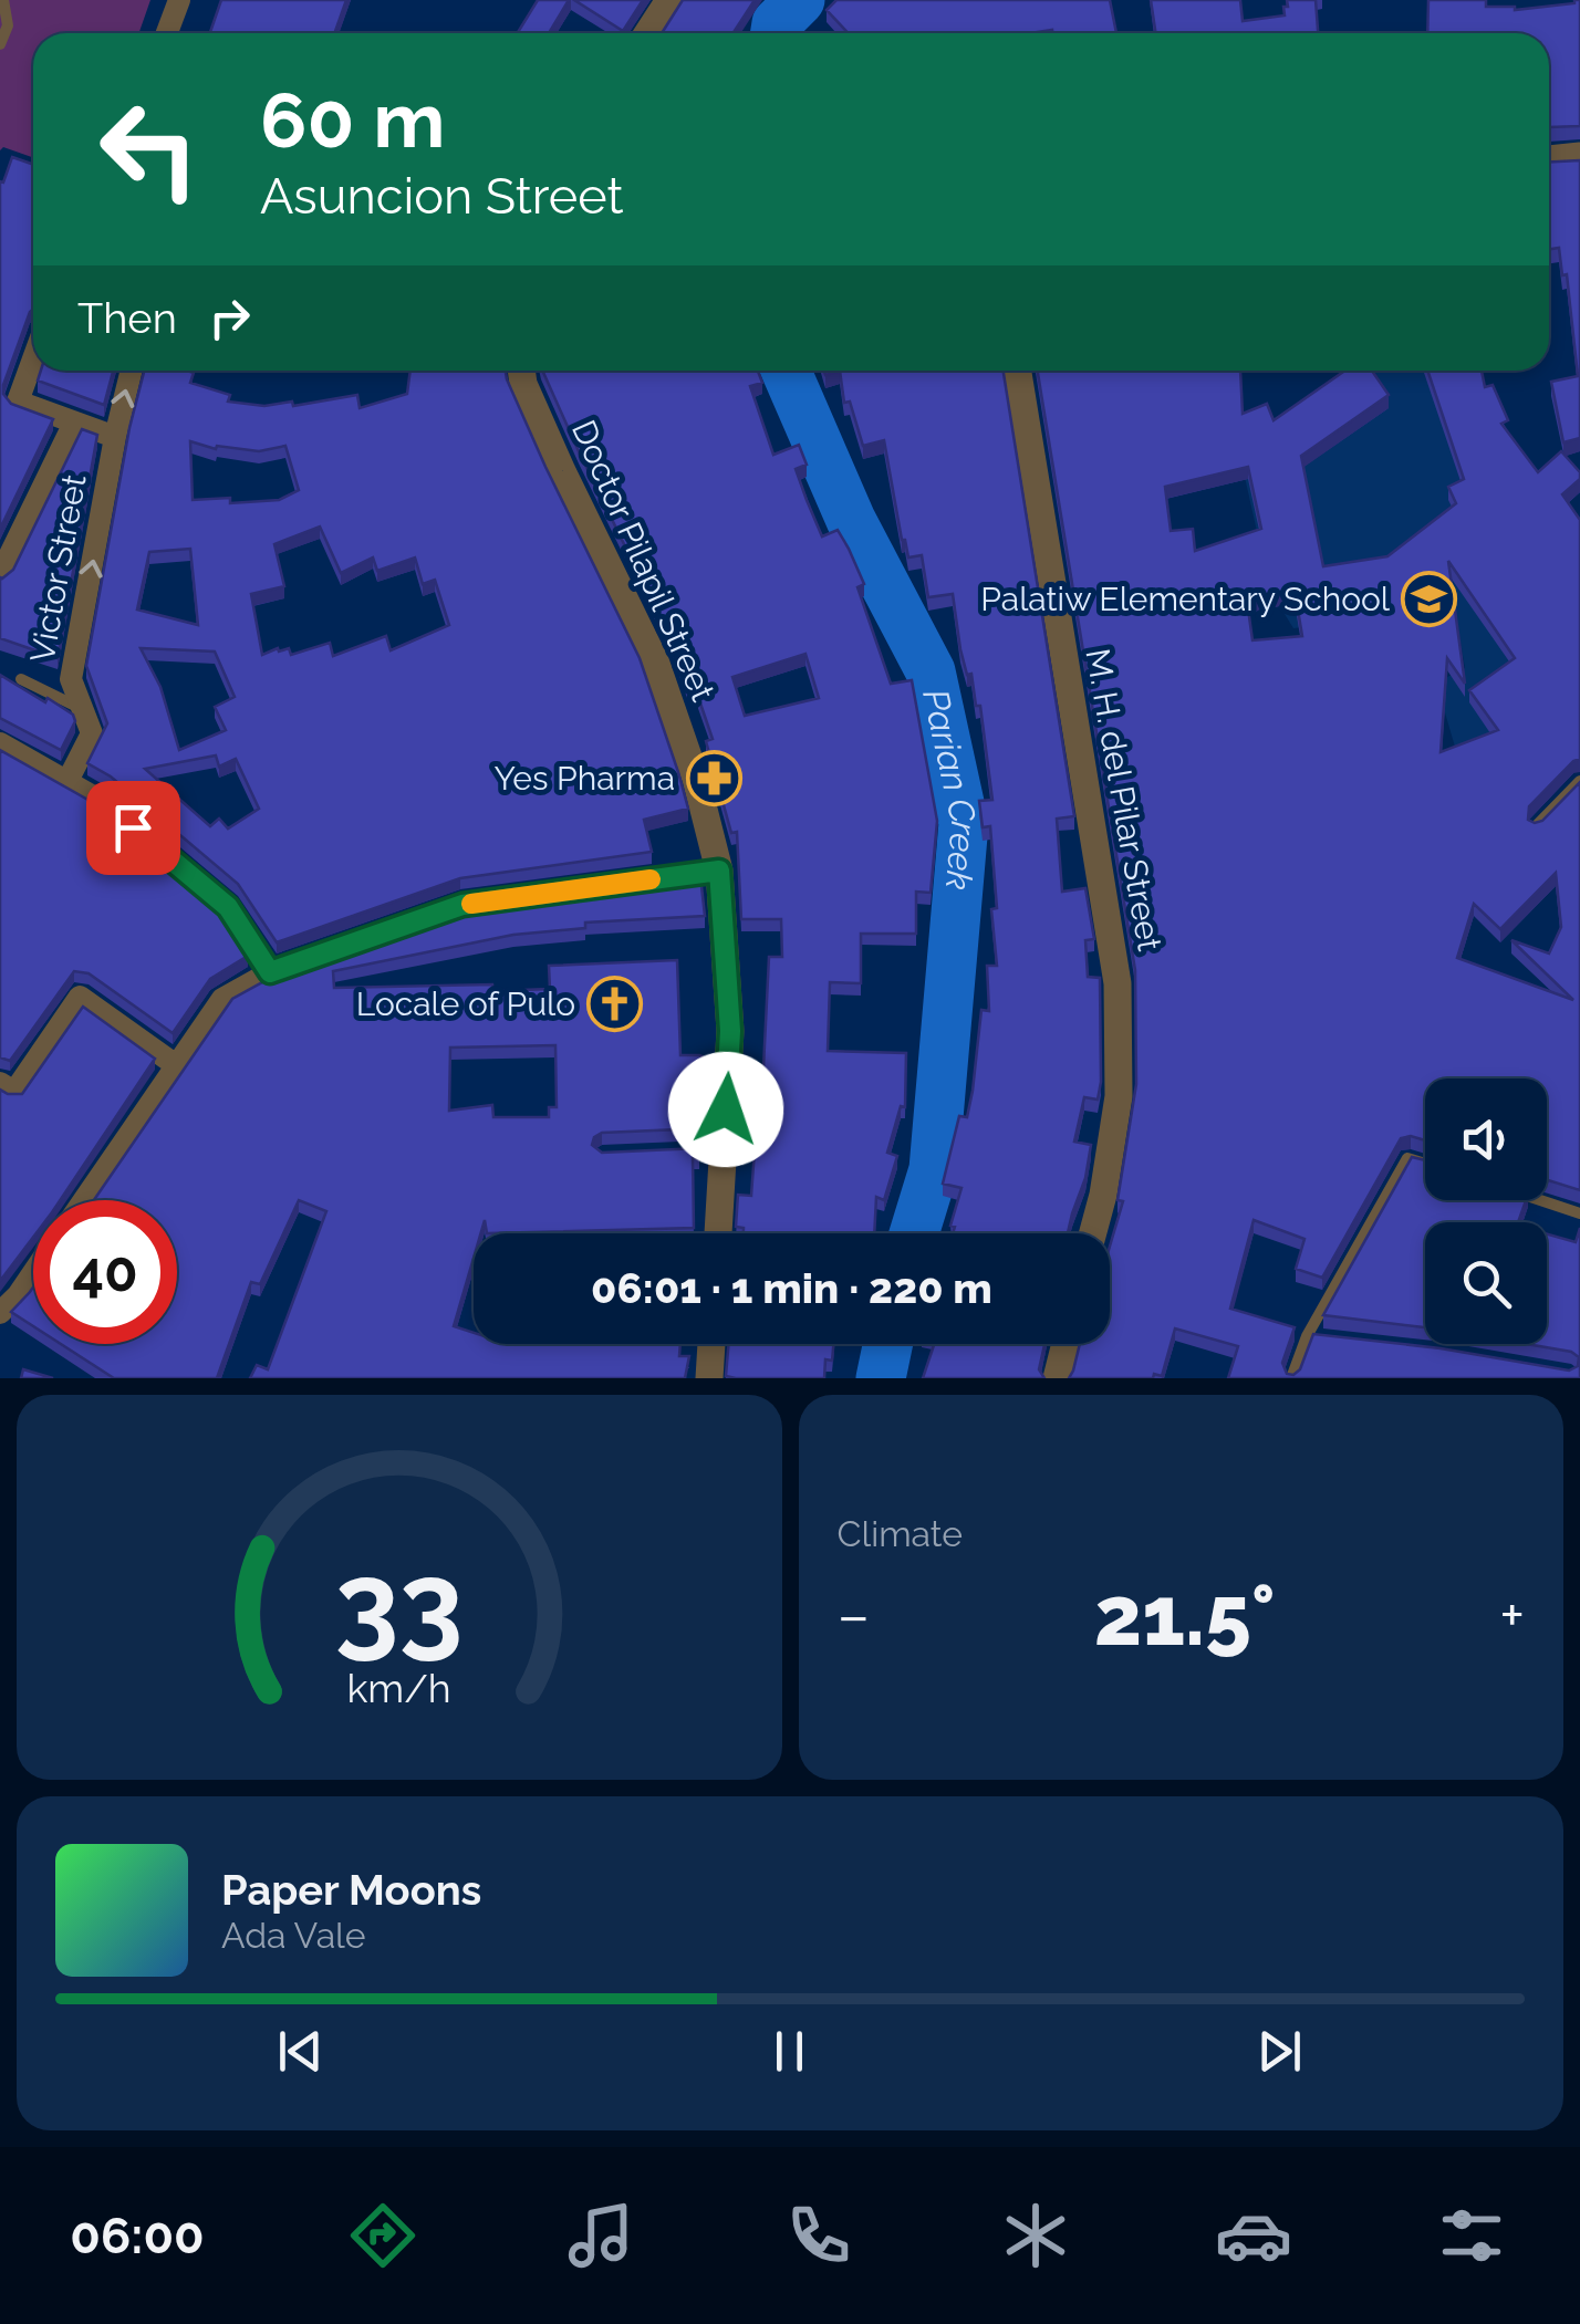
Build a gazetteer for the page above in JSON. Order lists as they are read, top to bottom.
{
  "streets": {
    "street": ["Doctor Pilapil Street", "Victor Street", "M. H. del Pilar Street"]
  },
  "water": ["Parian Creek"],
  "places": {
    "school or university": ["Palatiw Elementary School"],
    "pharmacy": ["Yes Pharma"],
    "church": ["Locale of Pulo"]
  },
  "page": {
    "turn": ["60 m", "Asuncion Street"],
    "then": "Then",
    "limit": "40",
    "trip": "06:01 · 1 min · 220 m",
    "tile": "Climate",
    "heat": ["−", "21.5°", "+"],
    "song": ["Paper Moons", "Ada Vale"],
    "tabs": "06:00",
    "gauge": ["33", "km/h"]
  }
}
